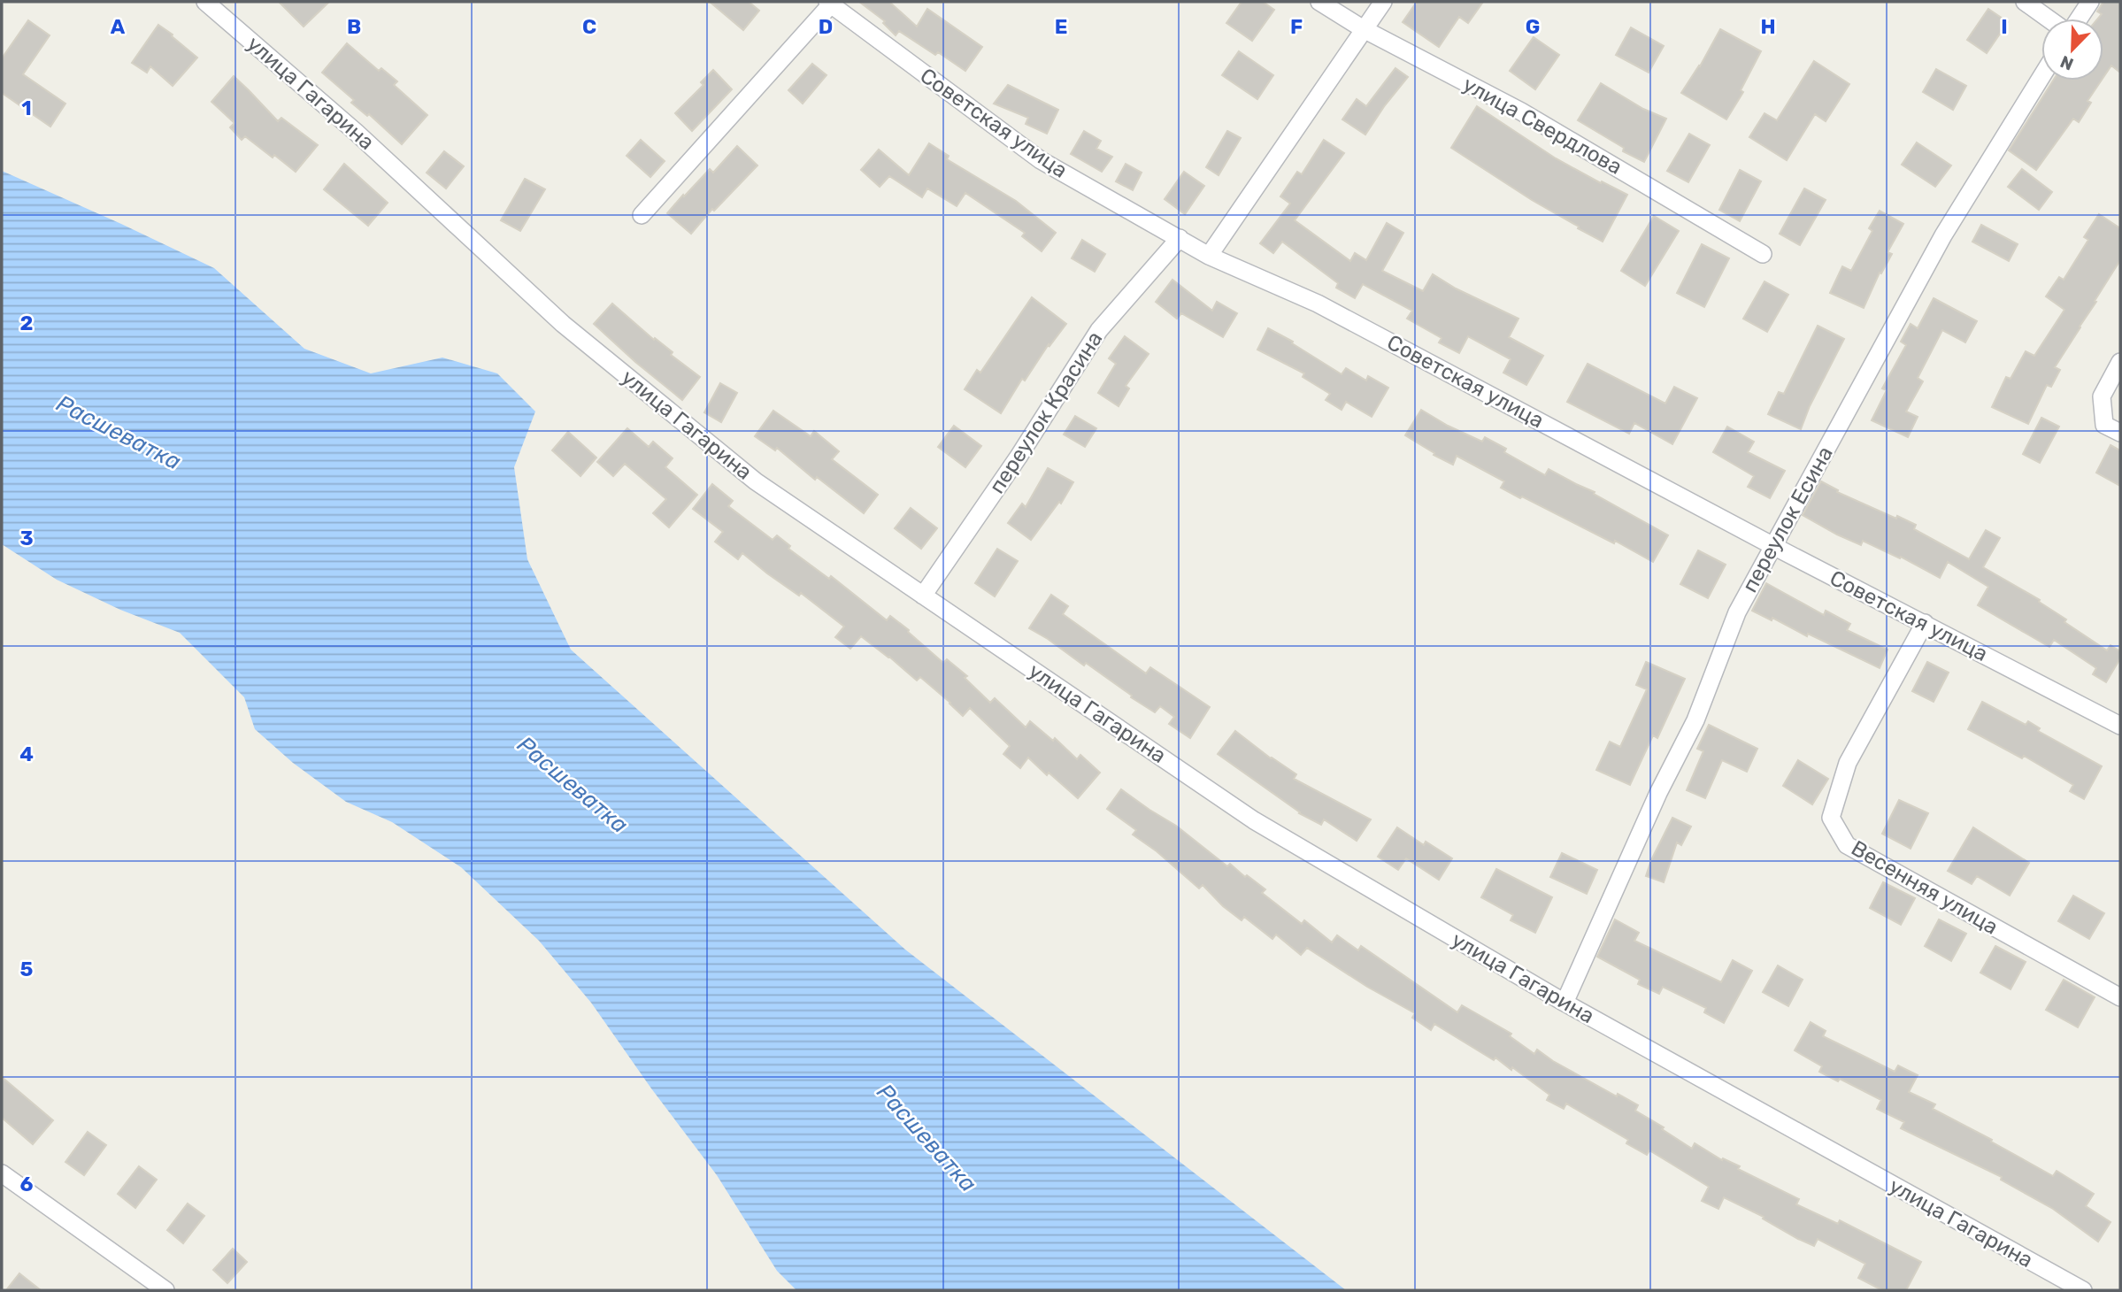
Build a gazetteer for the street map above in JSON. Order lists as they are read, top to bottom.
{
  "streets": {
    "street": [
      "улица Гагарина",
      "Советская улица",
      "улица Свердлова",
      "переулок Красина",
      "переулок Есина",
      "Весенняя улица"
    ]
  },
  "crossings": [
    ["улица Гагарина", "переулок Красина"],
    ["улица Гагарина", "переулок Есина"],
    ["Советская улица", "переулок Красина"],
    ["Советская улица", "переулок Есина"],
    ["Советская улица", "Весенняя улица"]
  ],
  "water": ["Расшеватка"],
  "north": "bottom left",
  "grid": {
    "columns": [
      "A",
      "B",
      "C",
      "D",
      "E",
      "F",
      "G",
      "H",
      "I"
    ],
    "rows": [
      "1",
      "2",
      "3",
      "4",
      "5",
      "6"
    ]
  }
}
